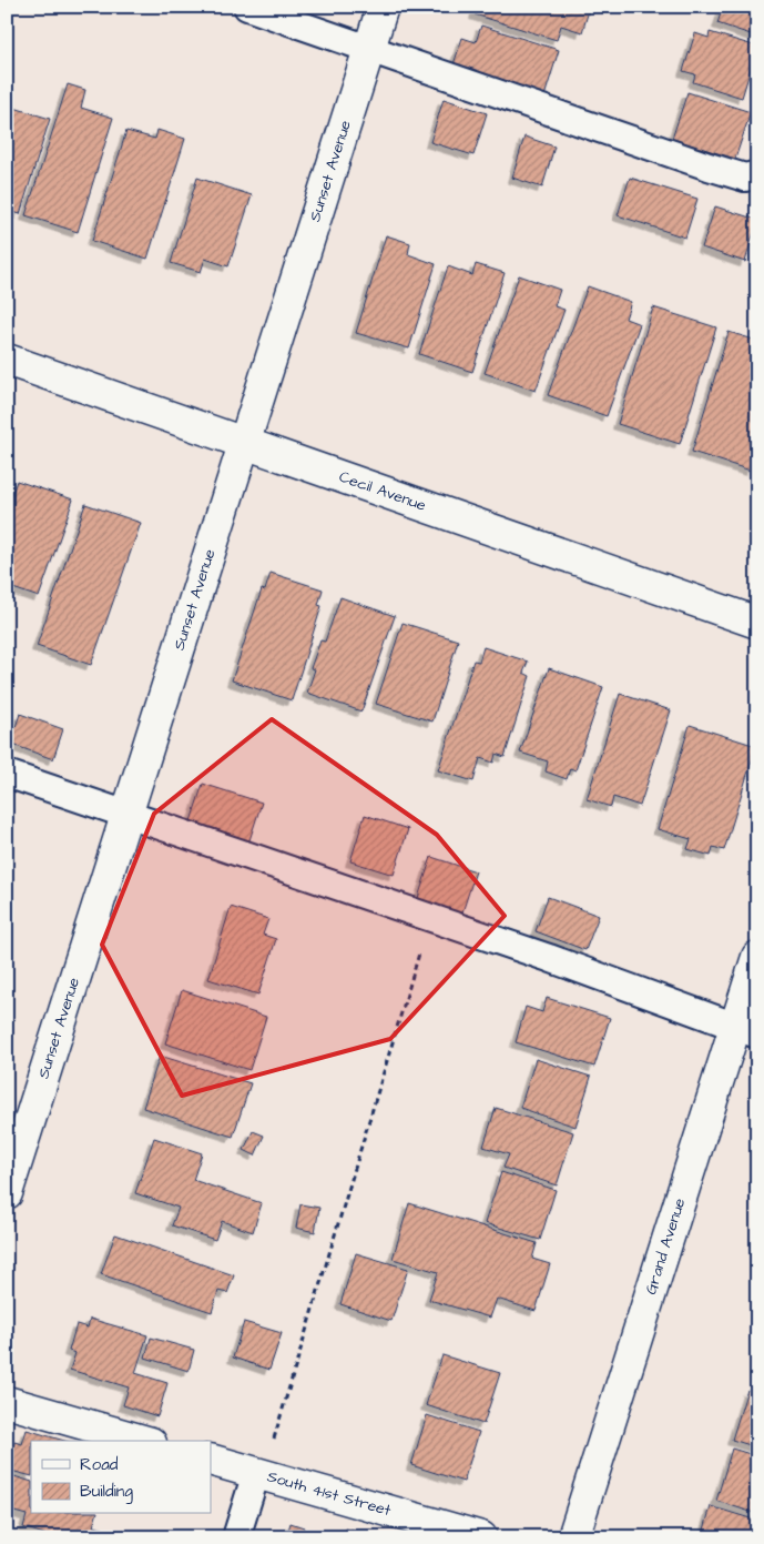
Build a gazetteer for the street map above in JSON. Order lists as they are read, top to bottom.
{
  "streets": {
    "street": [
      "Sunset Avenue",
      "Cecil Avenue",
      "Grand Avenue",
      "South 41st Street"
    ]
  },
  "crossings": [
    ["Sunset Avenue", "Cecil Avenue"]
  ],
  "legend": ["Road", "Building"]
}
